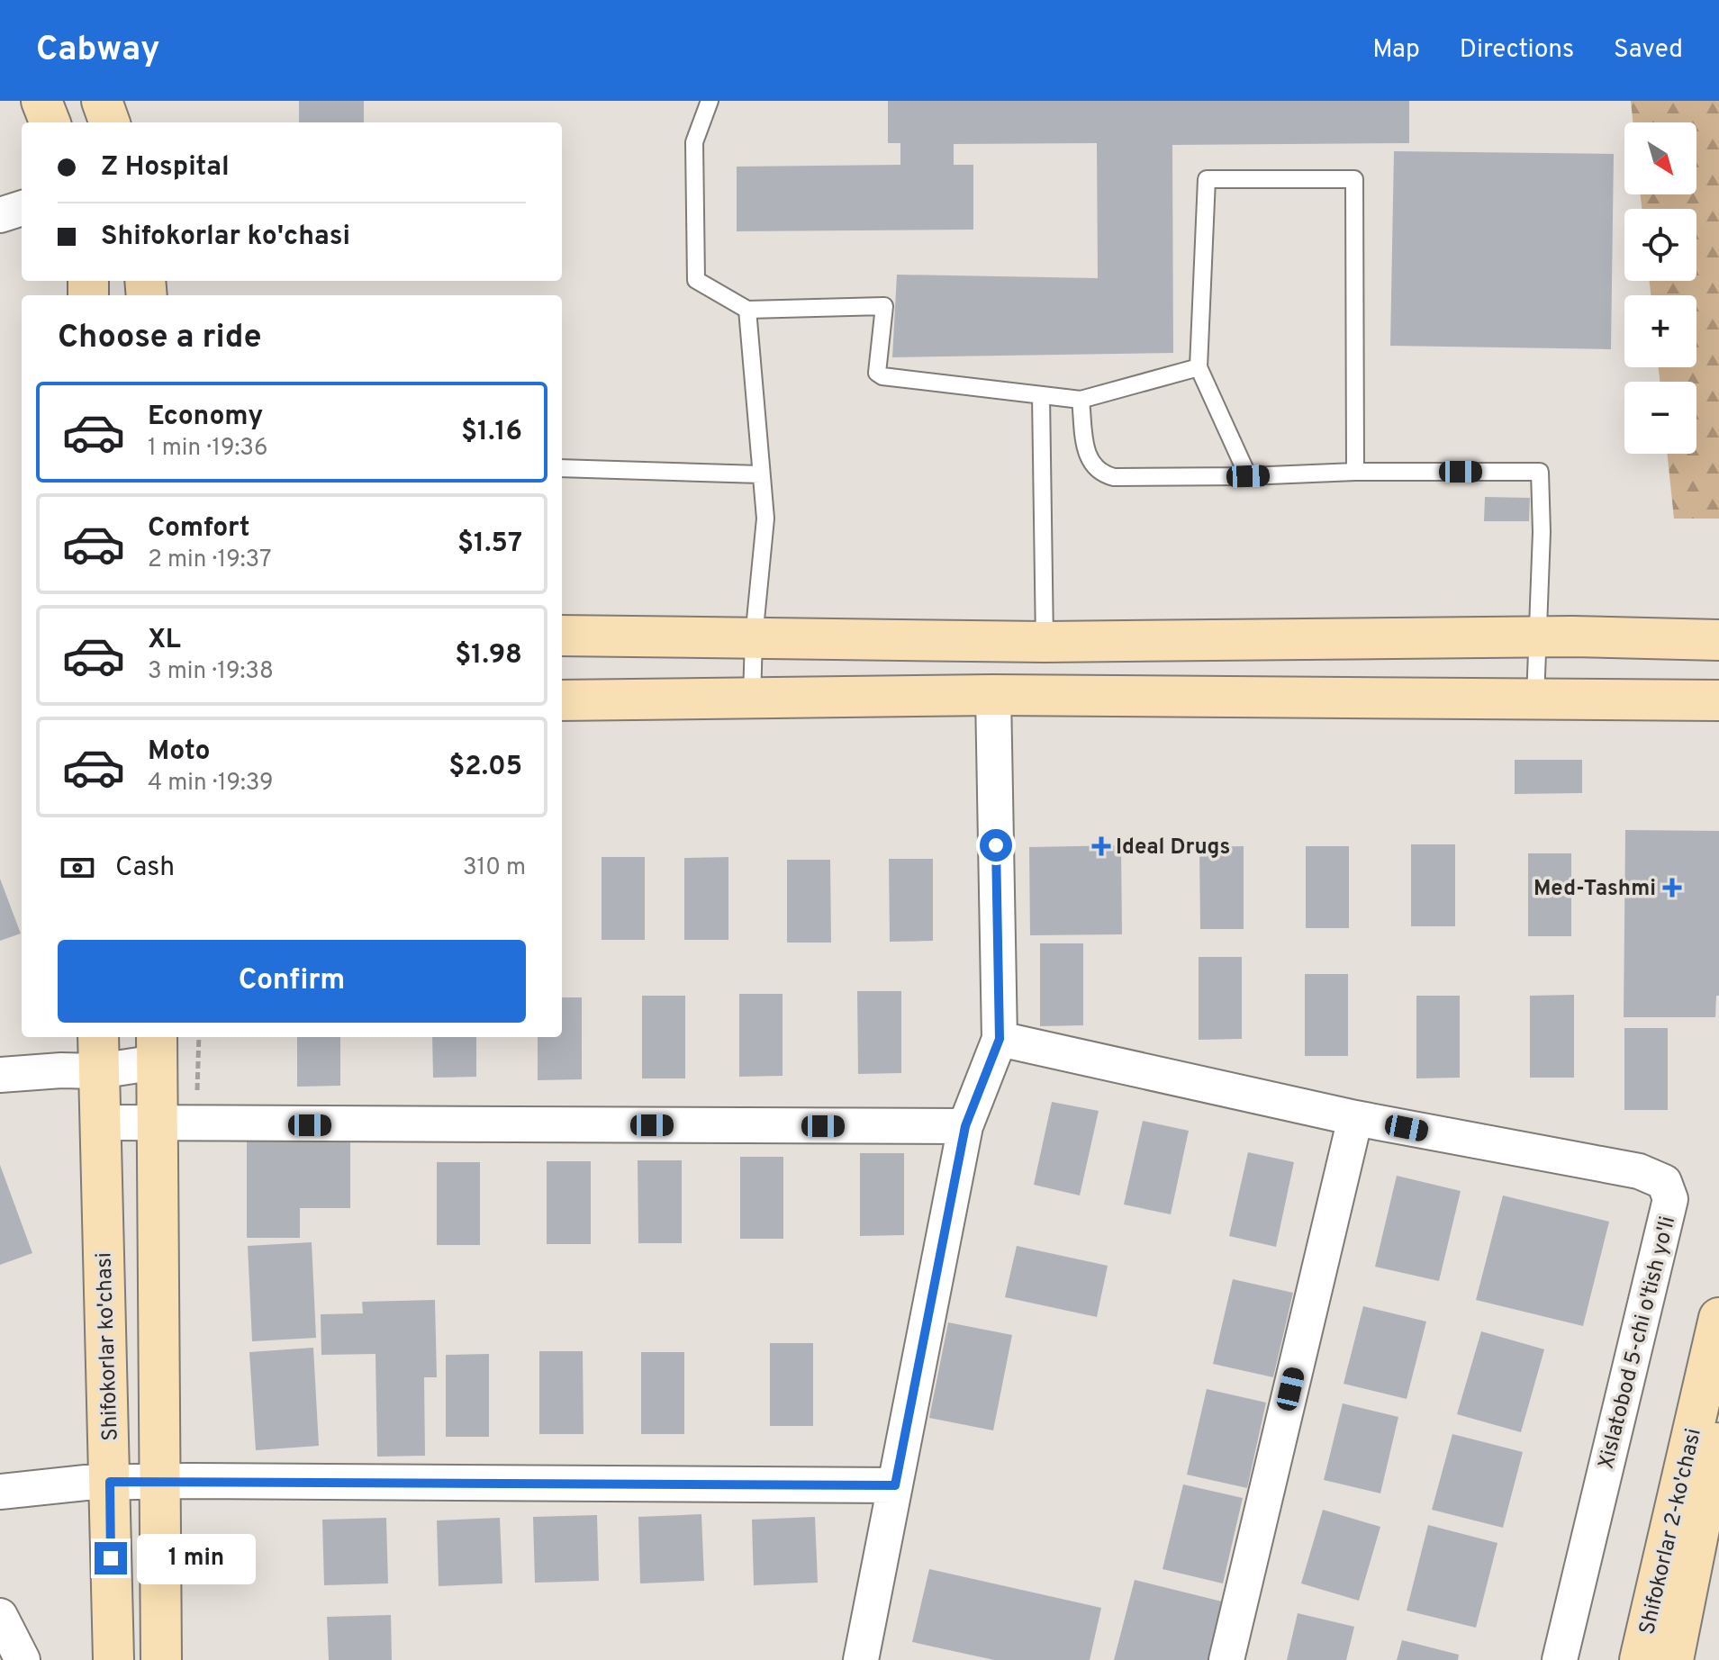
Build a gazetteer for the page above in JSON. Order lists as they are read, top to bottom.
{
  "streets": {
    "main road": ["Shifokorlar ko'chasi", "Shifokorlar 2-ko'chasi"],
    "street": ["Xislatobod 5-chi o'tish yo'li"]
  },
  "places": {
    "health": ["Ideal Drugs", "Med-Tashmi"]
  },
  "north": "bottom right",
  "page": {
    "header": "Cabway",
    "nav": ["Map", "Directions", "Saved"],
    "map_buttons": ["+", "−"],
    "banner": ["Z Hospital", "Shifokorlar ko'chasi"],
    "heading": "Choose a ride",
    "list": [
      {
        "name": "Economy",
        "note": "1 min · 19:36",
        "value": "$1.16"
      },
      {
        "name": "Comfort",
        "note": "2 min · 19:37",
        "value": "$1.57"
      },
      {
        "name": "XL",
        "note": "3 min · 19:38",
        "value": "$1.98"
      },
      {
        "name": "Moto",
        "note": "4 min · 19:39",
        "value": "$2.05"
      }
    ],
    "pay": ["Cash", "310 m"],
    "buttons": "Confirm",
    "bubble": "1 min"
  }
}
